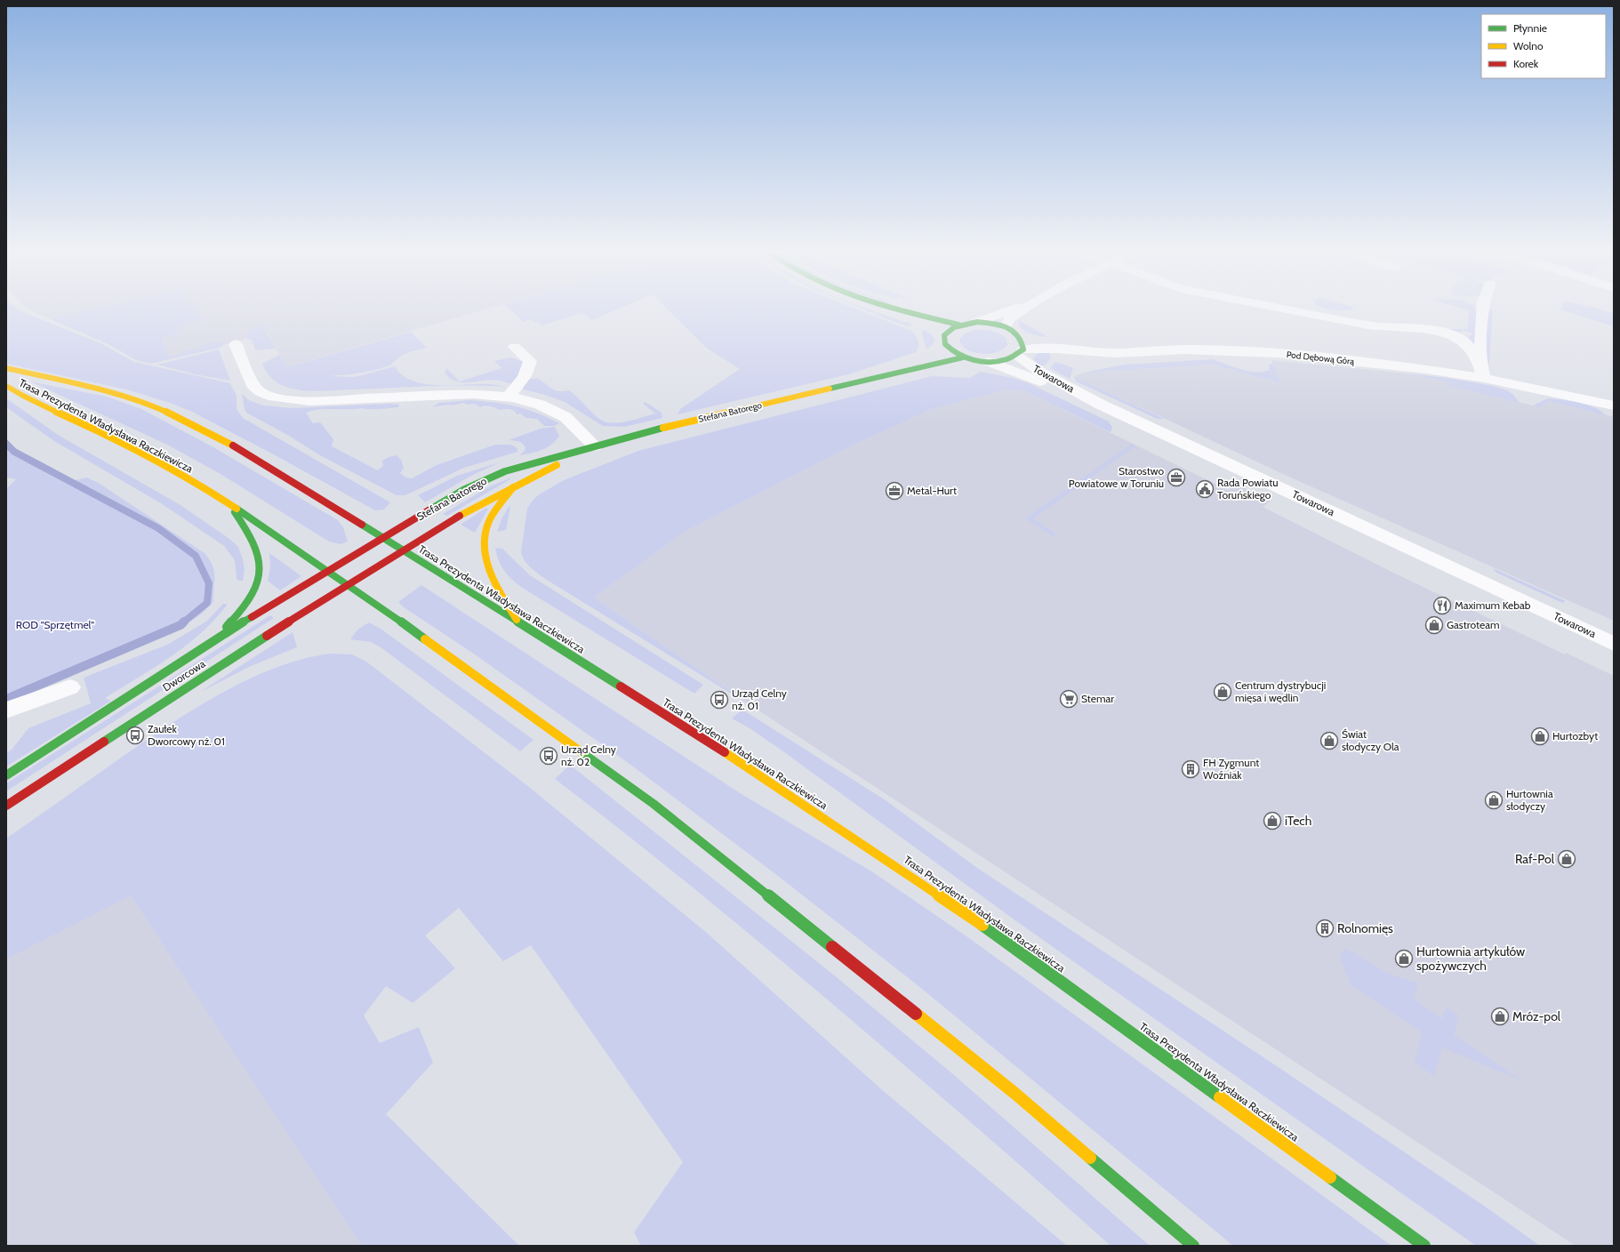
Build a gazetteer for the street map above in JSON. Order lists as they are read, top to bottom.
{
  "streets": {
    "main road": ["Stefana Batorego", "Trasa Prezydenta Władysława Raczkiewicza", "Dworcowa"],
    "street": ["Pod Dębową Górą", "Towarowa"]
  },
  "crossings": [
    ["Pod Dębową Górą", "Towarowa"],
    ["Stefana Batorego", "Trasa Prezydenta Władysława Raczkiewicza"],
    ["Stefana Batorego", "Dworcowa"],
    ["Trasa Prezydenta Władysława Raczkiewicza", "Dworcowa"]
  ],
  "parks": ["ROD \"Sprzętmel\""],
  "places": {
    "office": ["Starostwo Powiatowe w Toruniu", "Metal-Hurt"],
    "public building": ["Rada Powiatu Toruńskiego"],
    "restaurant": ["Maximum Kebab"],
    "shop": [
      "Gastroteam",
      "Centrum dystrybucji mięsa i wędlin",
      "Hurtozbyt",
      "Świat słodyczy Ola",
      "Hurtownia słodyczy",
      "iTech",
      "Raf-Pol",
      "Hurtownia artykułów spożywczych",
      "Mróz-pol"
    ],
    "supermarket": ["Stemar"],
    "bus stop": ["Urząd Celny nż. 01", "Zaułek Dworcowy nż. 01", "Urząd Celny nż. 02"],
    "building": ["FH Zygmunt Woźniak", "Rolnomięs"]
  },
  "legend": ["Płynnie", "Wolno", "Korek"]
}
